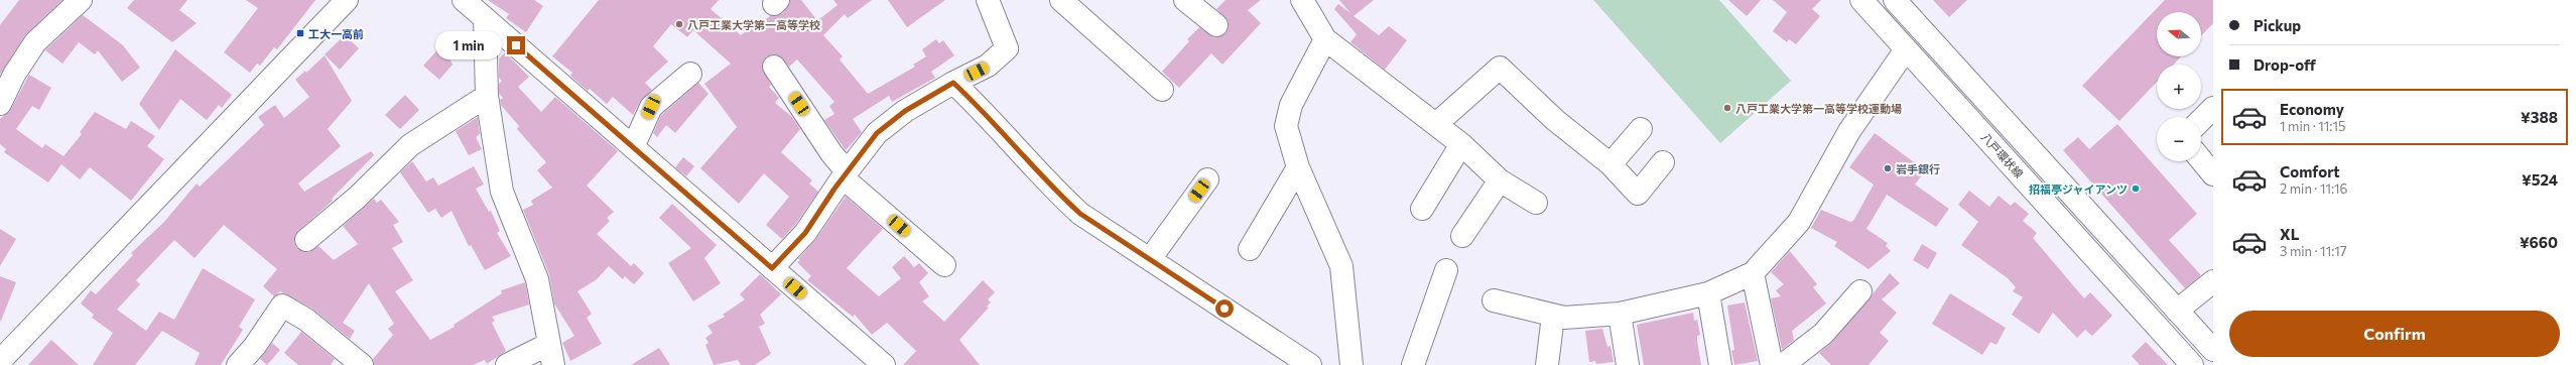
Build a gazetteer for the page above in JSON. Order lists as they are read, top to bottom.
{
  "streets": {
    "street": ["八戸環状線"]
  },
  "places": {
    "other": [
      "八戸工業大学第一高等学校",
      "八戸工業大学第一高等学校運動場",
      "岩手銀行",
      "招福亭ジャイアンツ"
    ],
    "transit": ["工大一高前"]
  },
  "north": "left",
  "page": {
    "banner": ["Pickup", "Drop-off"],
    "map_buttons": ["+", "−"],
    "bubble": "1 min",
    "list": [
      {
        "name": "Economy",
        "note": "1 min · 11:15",
        "value": "¥388"
      },
      {
        "name": "Comfort",
        "note": "2 min · 11:16",
        "value": "¥524"
      },
      {
        "name": "XL",
        "note": "3 min · 11:17",
        "value": "¥660"
      }
    ],
    "buttons": "Confirm"
  }
}
